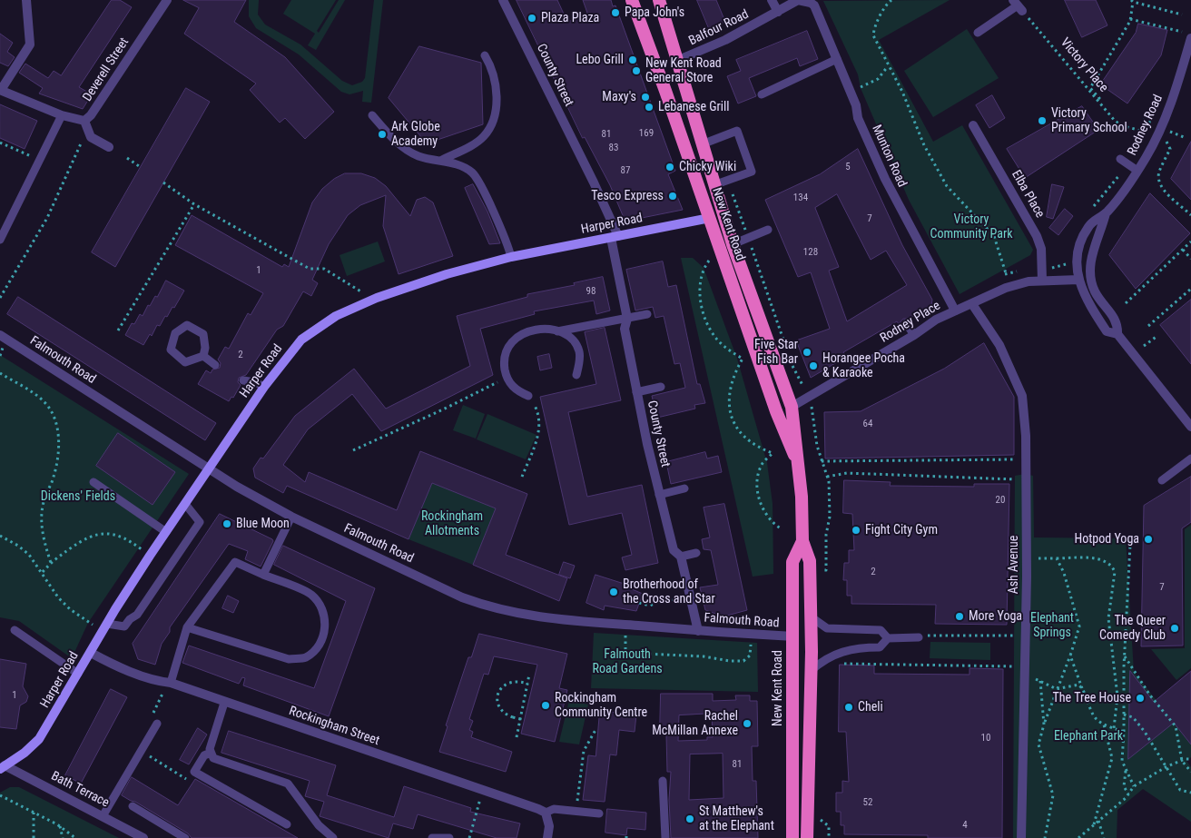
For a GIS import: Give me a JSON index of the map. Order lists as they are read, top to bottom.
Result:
{
  "streets": {
    "highway": ["New Kent Road"],
    "main road": ["Harper Road"],
    "street": [
      "Balfour Road",
      "Deverell Street",
      "County Street",
      "Rodney Road",
      "Munton Road",
      "Elba Place",
      "Rodney Place",
      "Falmouth Road",
      "Ash Avenue",
      "Rockingham Street",
      "Bath Terrace"
    ],
    "path": ["Victory Place"]
  },
  "crossings": [
    ["Balfour Road", "Munton Road"],
    ["Balfour Road", "New Kent Road"],
    ["County Street", "Harper Road"],
    ["County Street", "Falmouth Road"],
    ["Rodney Road", "Rodney Place"],
    ["Munton Road", "Rodney Place"],
    ["Elba Place", "Rodney Place"],
    ["Harper Road", "New Kent Road"],
    ["Harper Road", "Falmouth Road"],
    ["Harper Road", "Rockingham Street"],
    ["Harper Road", "Bath Terrace"],
    ["New Kent Road", "Rodney Place"],
    ["New Kent Road", "Falmouth Road"],
    ["Rodney Place", "Ash Avenue"]
  ],
  "parks": [
    "Victory Community Park",
    "Dickens' Fields",
    "Rockingham Allotments",
    "Elephant Springs",
    "Falmouth Road Gardens",
    "Elephant Park"
  ],
  "places": [
    "Papa John's",
    "Plaza Plaza",
    "Lebo Grill",
    "New Kent Road General Store",
    "Maxy's",
    "Lebanese Grill",
    "Victory Primary School",
    "Ark Globe Academy",
    "Chicky Wiki",
    "Tesco Express",
    "Five Star Fish Bar",
    "Horangee Pocha & Karaoke",
    "Blue Moon",
    "Fight City Gym",
    "Hotpod Yoga",
    "Brotherhood of the Cross and Star",
    "More Yoga",
    "The Queer Comedy Club",
    "The Tree House",
    "Rockingham Community Centre",
    "Cheli",
    "Rachel McMillan Annexe",
    "St Matthew's at the Elephant"
  ],
  "house_numbers": [
    "169",
    "81",
    "83",
    "5",
    "87",
    "134",
    "7",
    "128",
    "1",
    "98",
    "2",
    "64",
    "20",
    "2",
    "7",
    "1",
    "10",
    "81",
    "52",
    "4"
  ]
}
